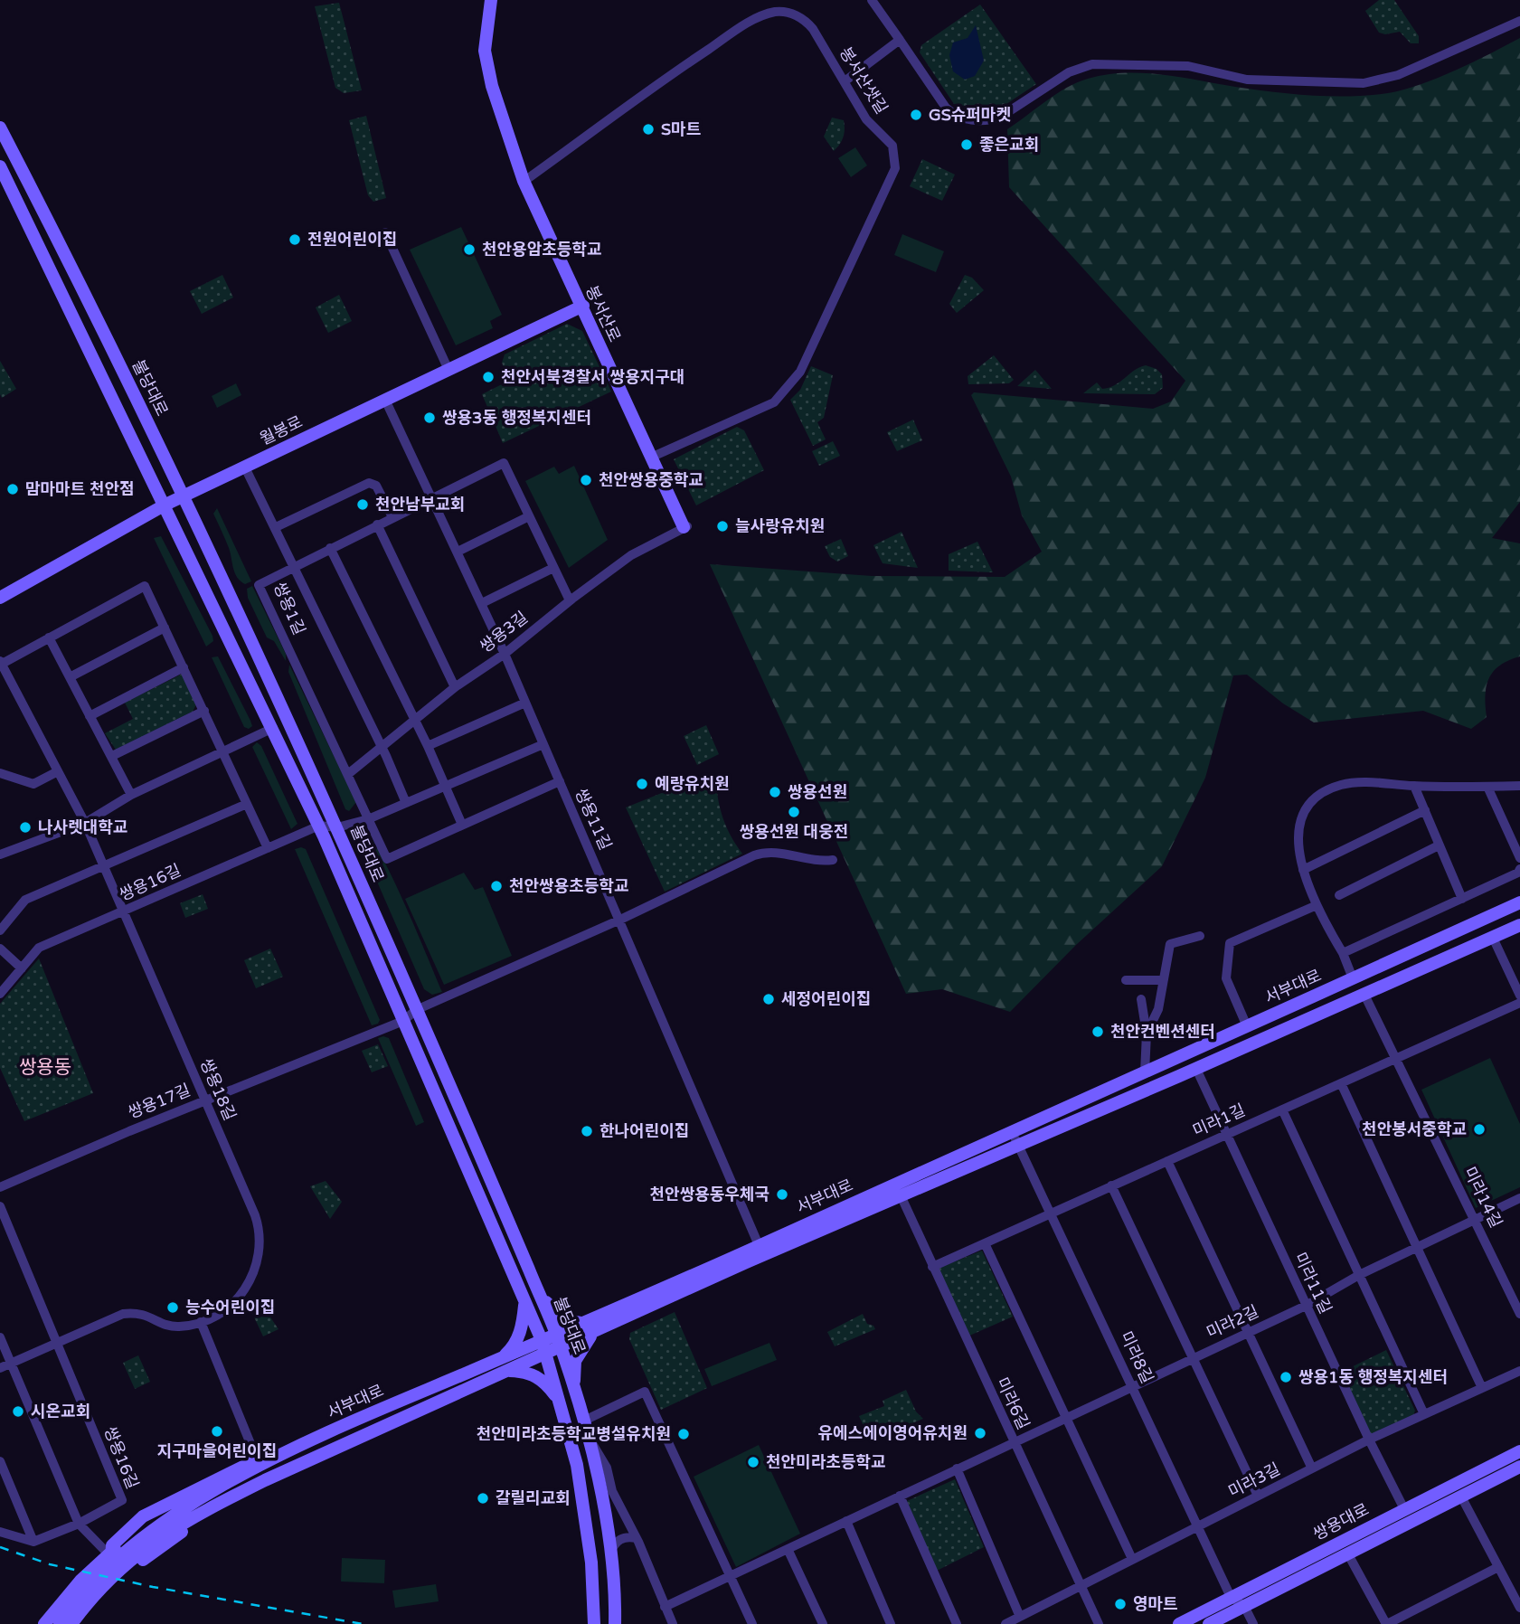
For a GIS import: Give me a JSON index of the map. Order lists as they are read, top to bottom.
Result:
{
  "streets": {
    "main road": [
      "봉서산로",
      "불당대로",
      "월봉로",
      "서부대로",
      "쌍용대로"
    ],
    "street": [
      "봉서산샛길",
      "쌍용1길",
      "쌍용3길",
      "쌍용11길",
      "쌍용16길",
      "쌍용18길",
      "쌍용17길",
      "미라1길",
      "미라14길",
      "미라11길",
      "미라2길",
      "미라8길",
      "미라6길",
      "미라3길"
    ]
  },
  "crossings": [
    ["봉서산샛길", "봉서산로"],
    ["봉서산로", "월봉로"],
    ["봉서산로", "쌍용3길"],
    ["불당대로", "월봉로"],
    ["불당대로", "쌍용16길"],
    ["불당대로", "서부대로"],
    ["불당대로", "쌍용17길"],
    ["월봉로", "쌍용11길"],
    ["쌍용1길", "쌍용3길"],
    ["쌍용1길", "쌍용11길"],
    ["쌍용1길", "쌍용16길"],
    ["쌍용3길", "쌍용11길"],
    ["쌍용11길", "쌍용16길"],
    ["쌍용11길", "서부대로"],
    ["쌍용11길", "쌍용17길"],
    ["쌍용16길", "쌍용18길"],
    ["서부대로", "미라14길"],
    ["서부대로", "미라11길"],
    ["서부대로", "미라8길"],
    ["서부대로", "미라6길"],
    ["쌍용18길", "쌍용17길"],
    ["미라1길", "미라14길"],
    ["미라1길", "미라11길"],
    ["미라1길", "미라8길"],
    ["미라1길", "미라6길"],
    ["미라14길", "미라2길"],
    ["미라11길", "미라2길"],
    ["미라11길", "미라3길"],
    ["미라11길", "쌍용대로"],
    ["미라2길", "미라8길"],
    ["미라2길", "미라6길"],
    ["미라8길", "미라3길"],
    ["미라8길", "쌍용대로"],
    ["미라6길", "미라3길"]
  ],
  "districts": ["쌍용동"],
  "places": [
    "GS슈퍼마켓",
    "S마트",
    "좋은교회",
    "전원어린이집",
    "천안용암초등학교",
    "천안서북경찰서 쌍용지구대",
    "쌍용3동 행정복지센터",
    "천안쌍용중학교",
    "맘마마트 천안점",
    "천안남부교회",
    "늘사랑유치원",
    "예랑유치원",
    "쌍용선원",
    "쌍용선원 대웅전",
    "나사렛대학교",
    "천안쌍용초등학교",
    "세정어린이집",
    "천안컨벤션센터",
    "천안봉서중학교",
    "한나어린이집",
    "천안쌍용동우체국",
    "능수어린이집",
    "쌍용1동 행정복지센터",
    "시온교회",
    "지구마을어린이집",
    "유에스에이영어유치원",
    "천안미라초등학교병설유치원",
    "천안미라초등학교",
    "갈릴리교회",
    "영마트"
  ]
}
